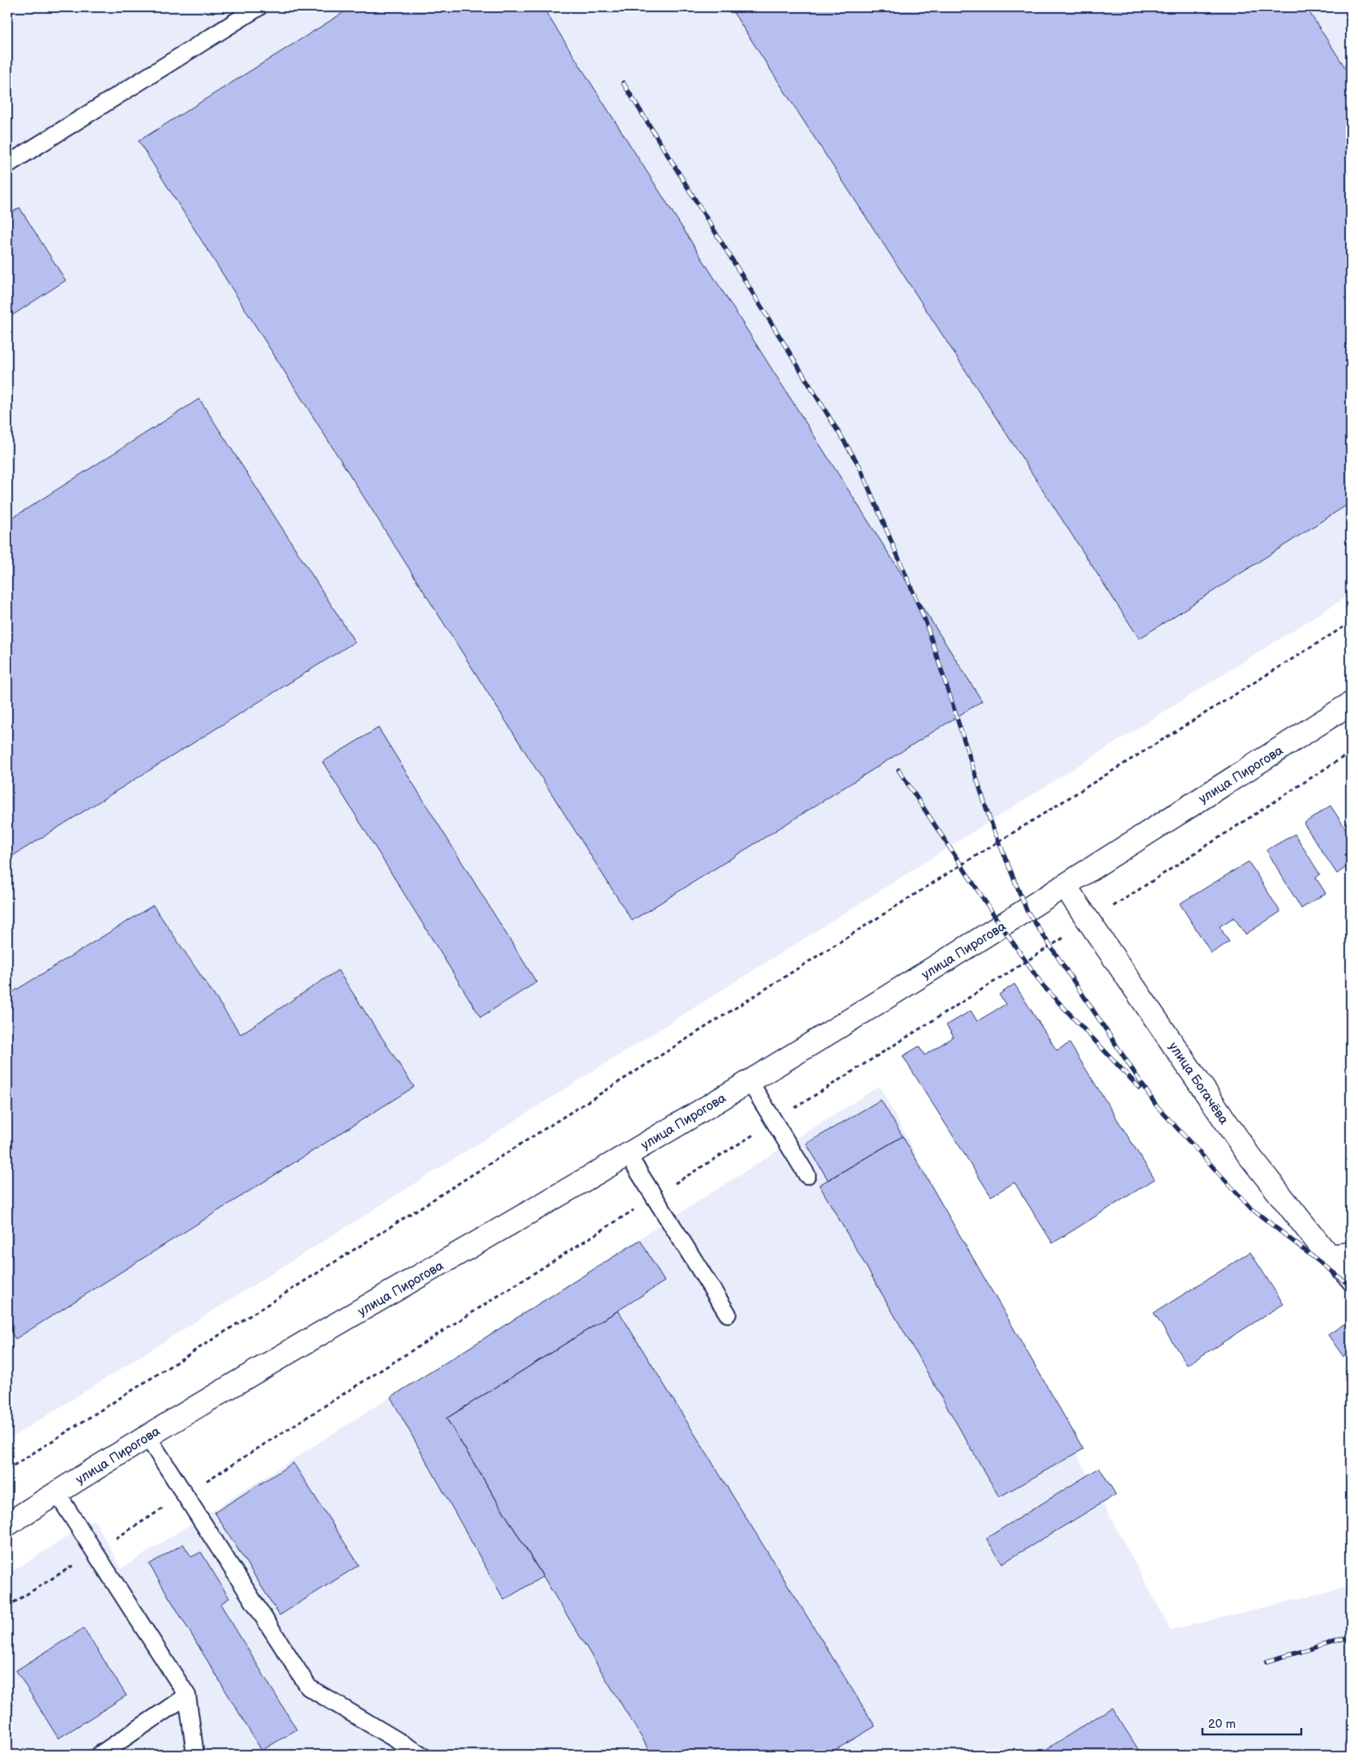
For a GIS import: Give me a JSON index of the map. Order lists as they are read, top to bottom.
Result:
{
  "streets": {
    "street": ["улица Пирогова", "улица Богачёва"]
  },
  "crossings": [
    ["улица Пирогова", "улица Богачёва"]
  ],
  "scale_bar": "20 m"
}
